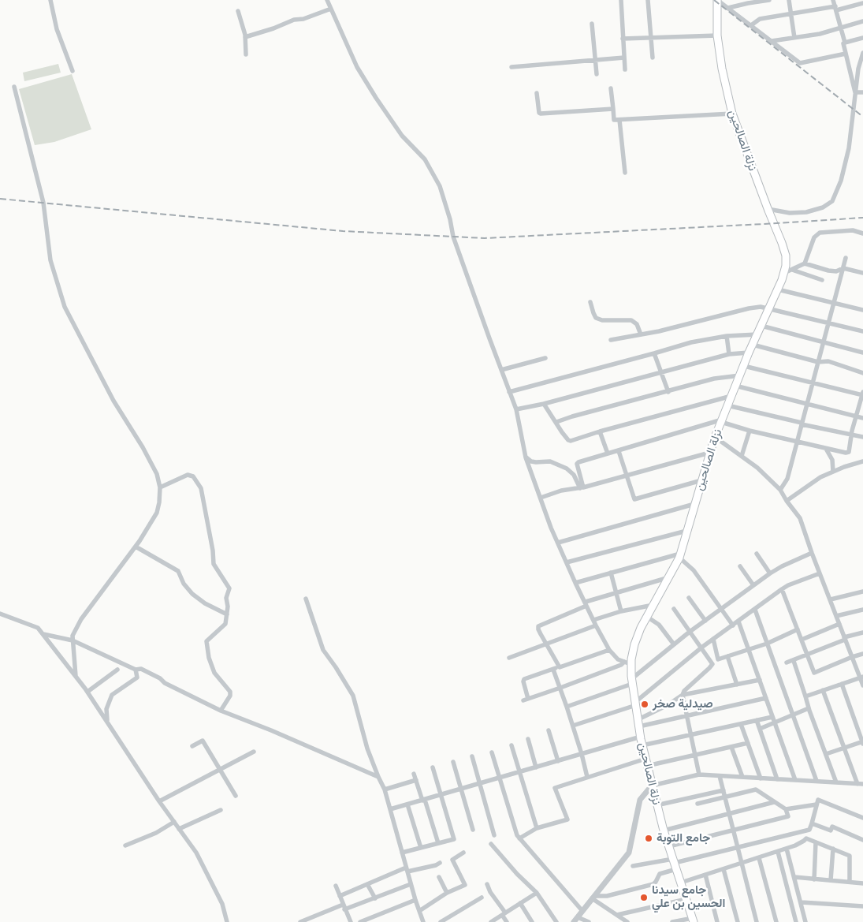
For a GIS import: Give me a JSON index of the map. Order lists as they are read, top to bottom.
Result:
{
  "streets": {
    "main road": ["نزلة الصالحين"]
  },
  "places": ["صيدلية صخر", "جامع التوبة", "جامع سيدنا الحسين بن علي"]
}
